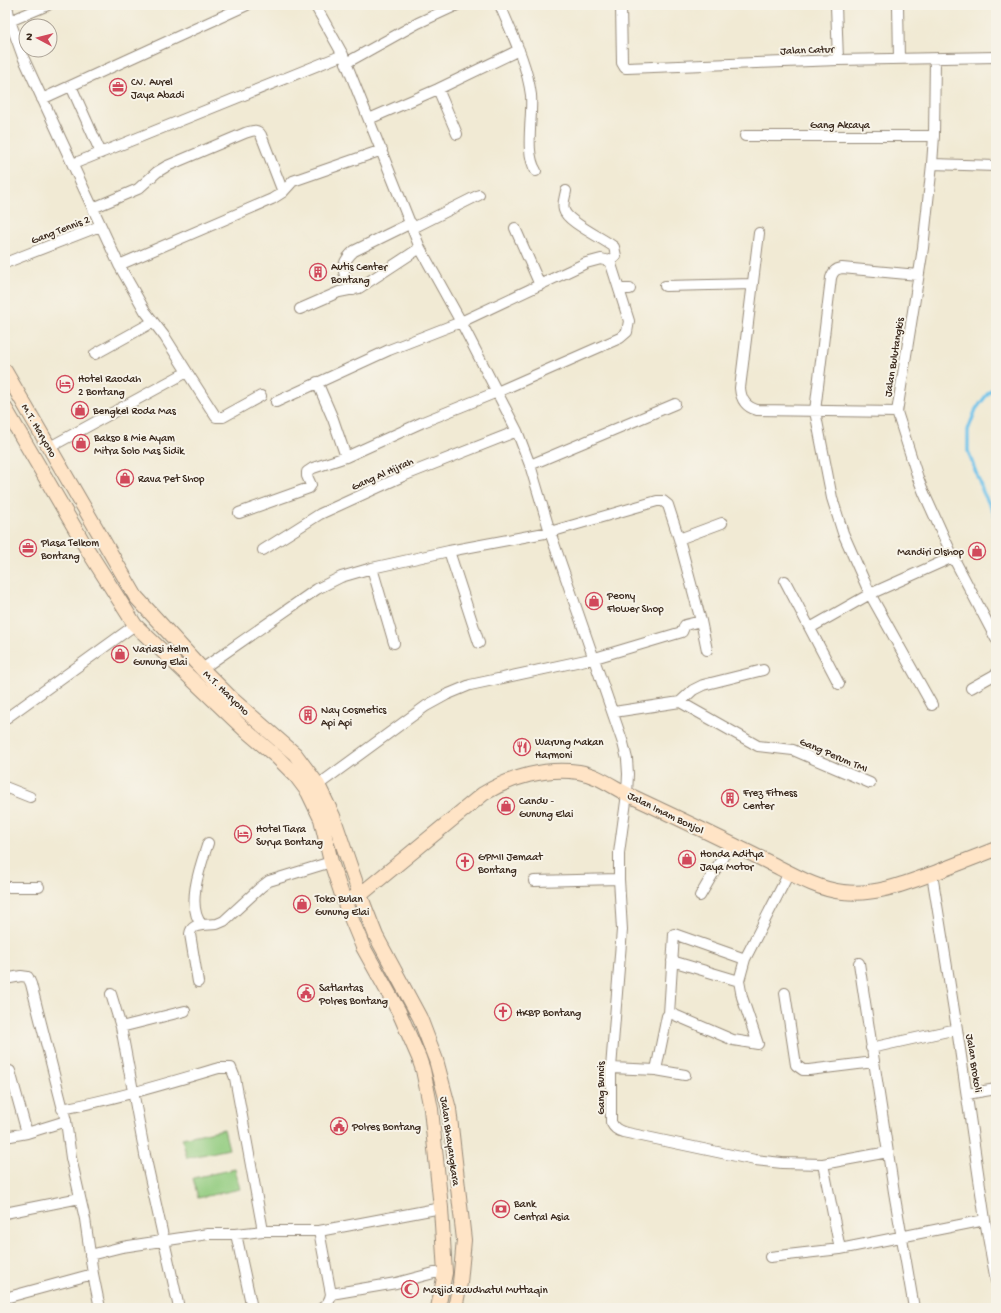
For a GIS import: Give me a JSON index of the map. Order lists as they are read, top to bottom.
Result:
{
  "streets": {
    "main road": ["M.T. Haryono", "Jalan Imam Bonjol", "Jalan Bhayangkara"],
    "street": [
      "Jalan Catur",
      "Gang Akcaya",
      "Gang Tennis 2",
      "Jalan Bulutangkis",
      "Gang Al Hijrah",
      "Gang Perum TMI",
      "Jalan Brokoli",
      "Gang Buncis"
    ]
  },
  "crossings": [
    ["Jalan Catur", "Jalan Bulutangkis"],
    ["Gang Akcaya", "Jalan Bulutangkis"],
    ["M.T. Haryono", "Jalan Imam Bonjol"],
    ["M.T. Haryono", "Jalan Bhayangkara"],
    ["Gang Al Hijrah", "Gang Buncis"],
    ["Jalan Imam Bonjol", "Jalan Brokoli"],
    ["Jalan Imam Bonjol", "Gang Buncis"],
    ["Jalan Imam Bonjol", "Jalan Bhayangkara"]
  ],
  "places": {
    "office": ["CV. Aurel Jaya Abadi", "Plasa Telkom Bontang"],
    "building": ["Autis Center Bontang", "Nay Cosmetics Api Api", "Frez Fitness Center"],
    "hotel": ["Hotel Raodah 2 Bontang", "Hotel Tiara Surya Bontang"],
    "shop": [
      "Bengkel Roda Mas",
      "Bakso & Mie Ayam Mitra Solo Mas Sidik",
      "Rava Pet Shop",
      "Mandiri Olshop",
      "Peony Flower Shop",
      "Variasi Helm Gunung Elai",
      "Candu - Gunung Elai",
      "Honda Aditya Jaya Motor",
      "Toko Bulan Gunung Elai"
    ],
    "restaurant": ["Warung Makan Harmoni"],
    "church": ["GPMII Jemaat Bontang", "HKBP Bontang"],
    "public building": ["Satlantas Polres Bontang", "Polres Bontang"],
    "bank": ["Bank Central Asia"],
    "mosque": ["Masjid Raudhatul Muttaqin"]
  },
  "north": "left"
}
